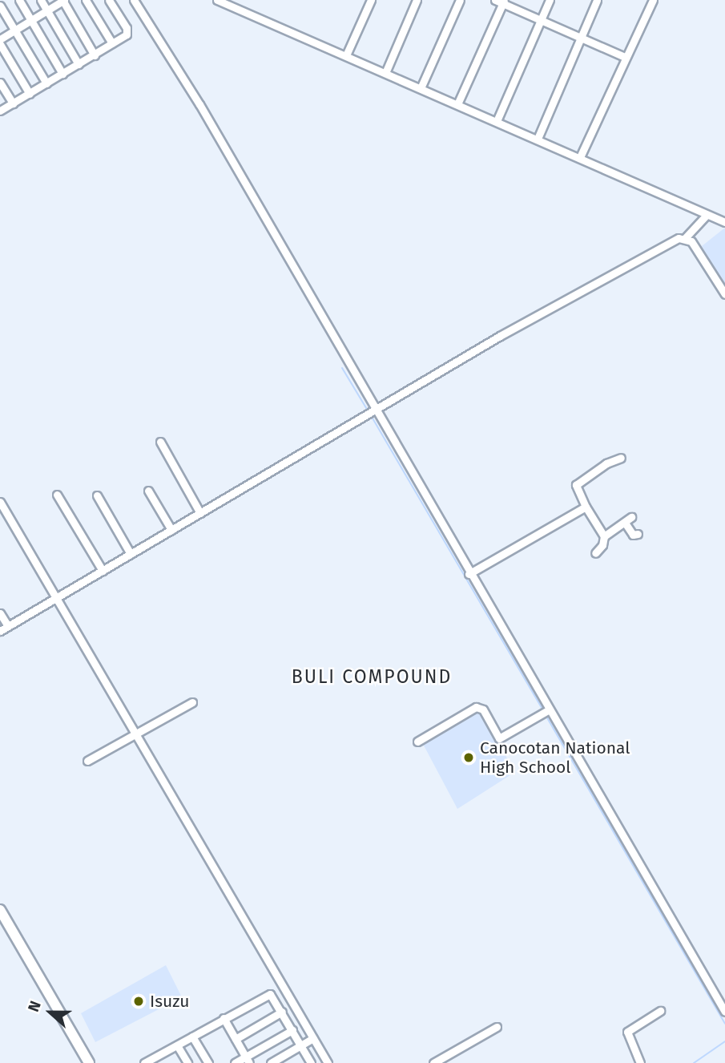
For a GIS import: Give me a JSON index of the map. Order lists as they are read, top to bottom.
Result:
{
  "districts": ["BULI COMPOUND"],
  "places": ["Canocotan National High School", "Isuzu"],
  "north": "left"
}
